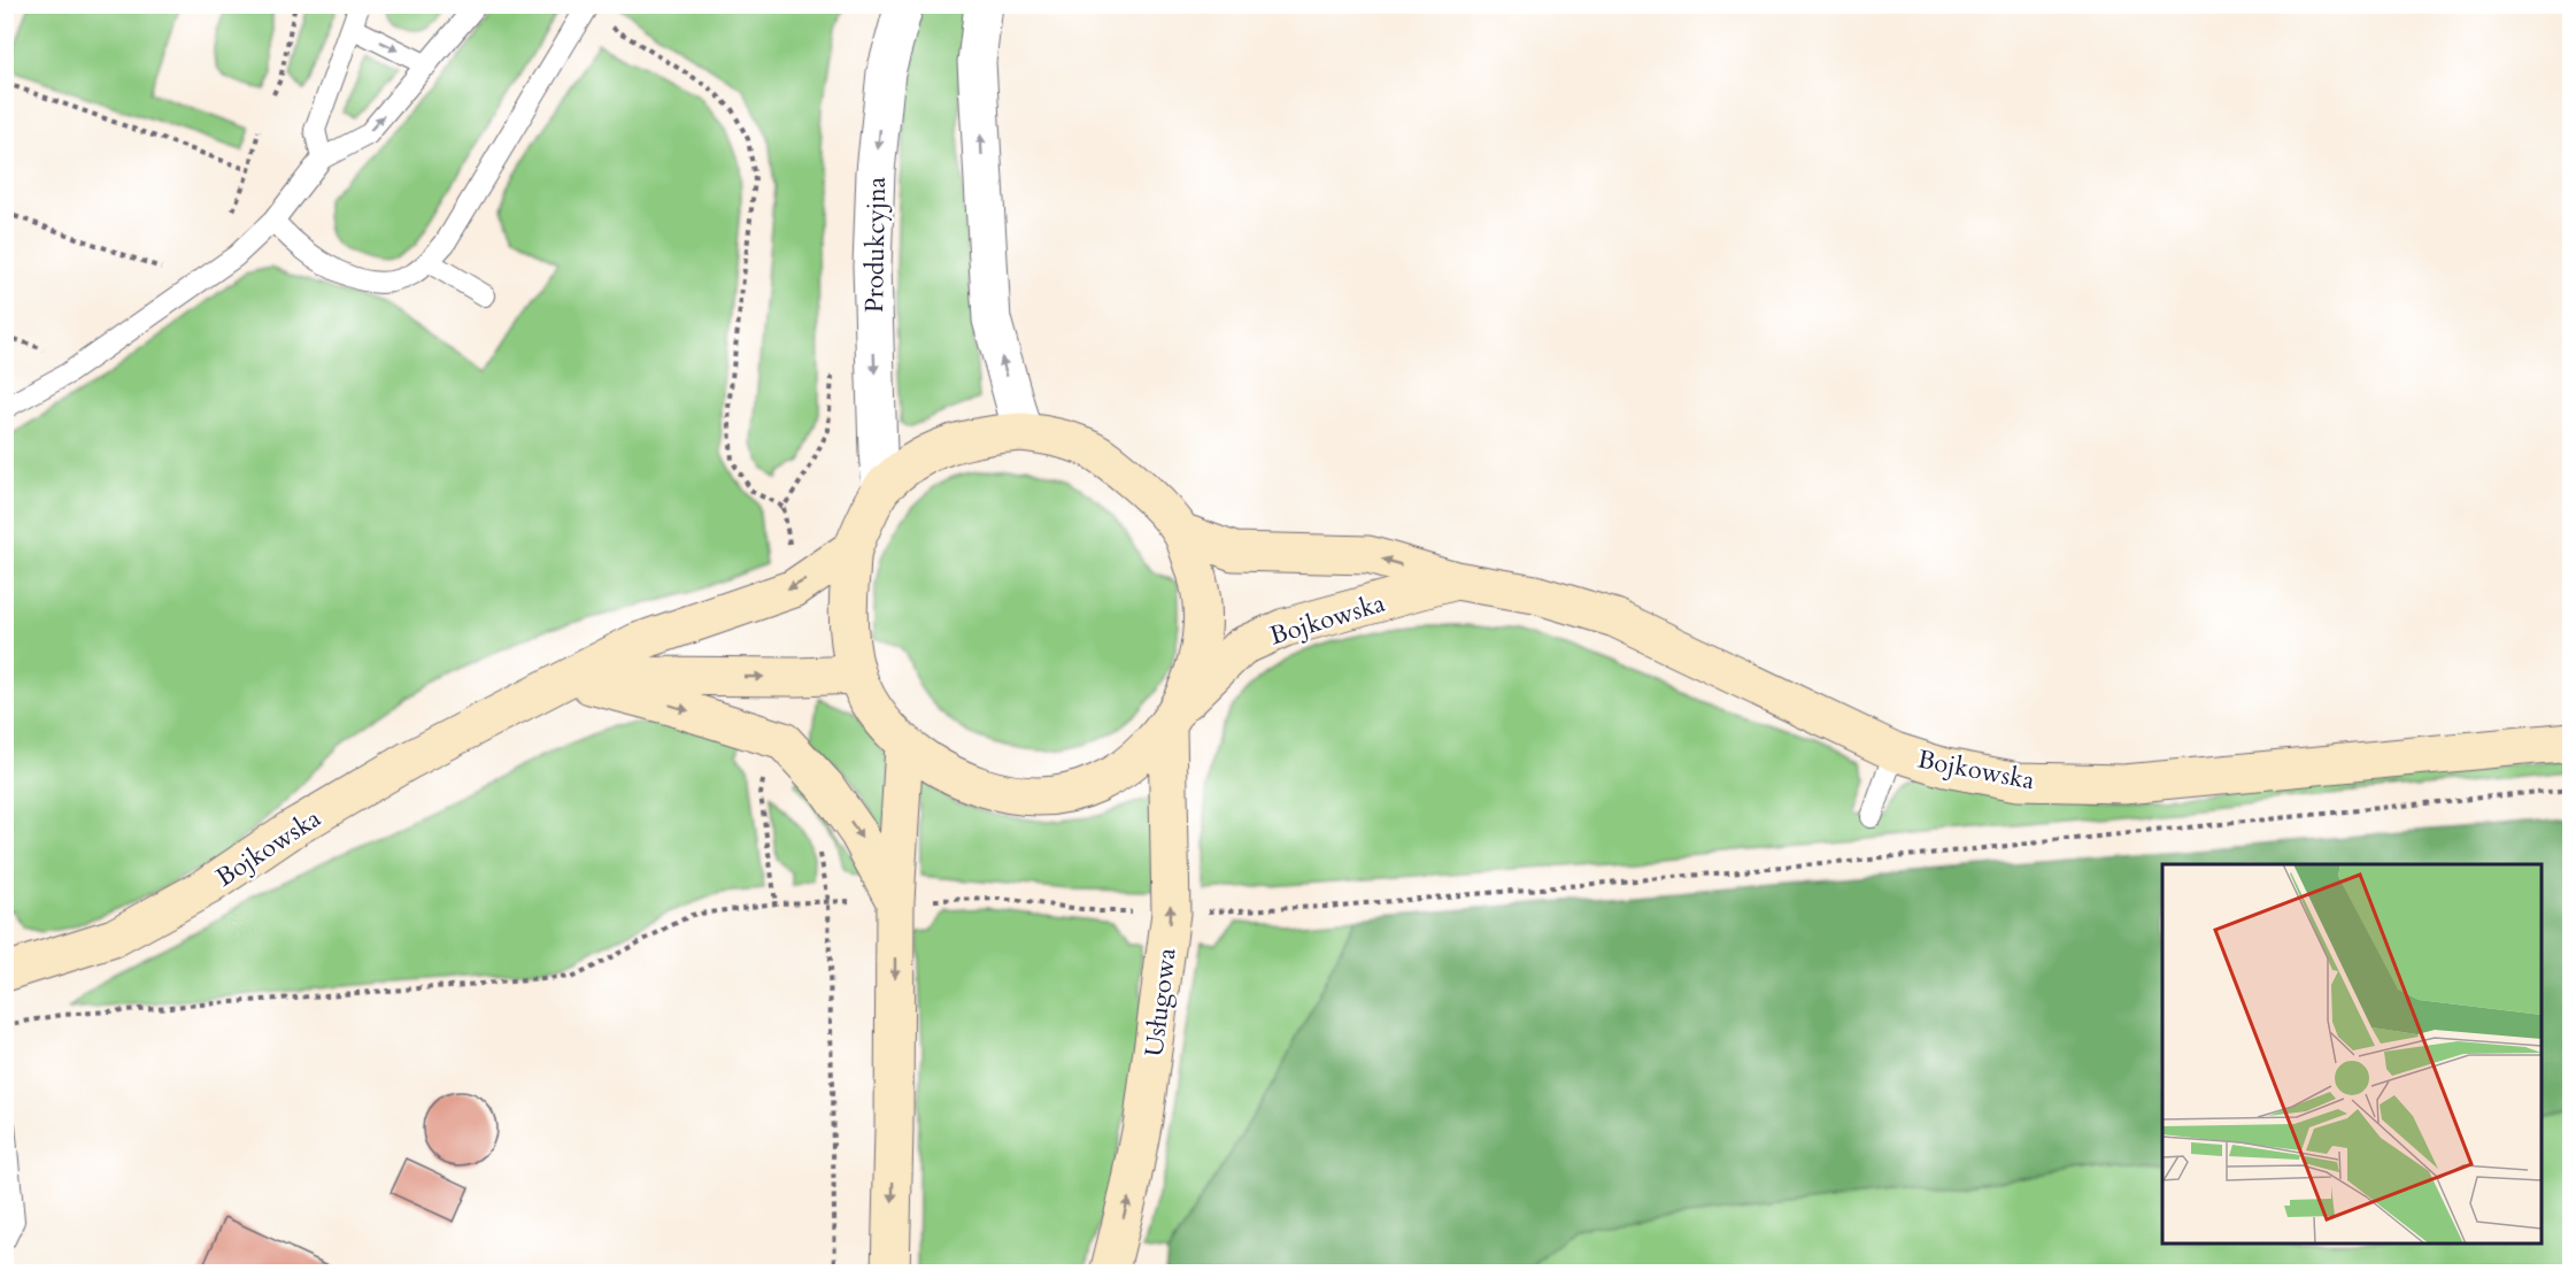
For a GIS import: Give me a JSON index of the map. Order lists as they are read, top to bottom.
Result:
{
  "streets": {
    "street": ["Produkcyjna", "Bojkowska", "Usługowa"]
  },
  "crossings": [
    ["Bojkowska", "Usługowa"]
  ]
}
